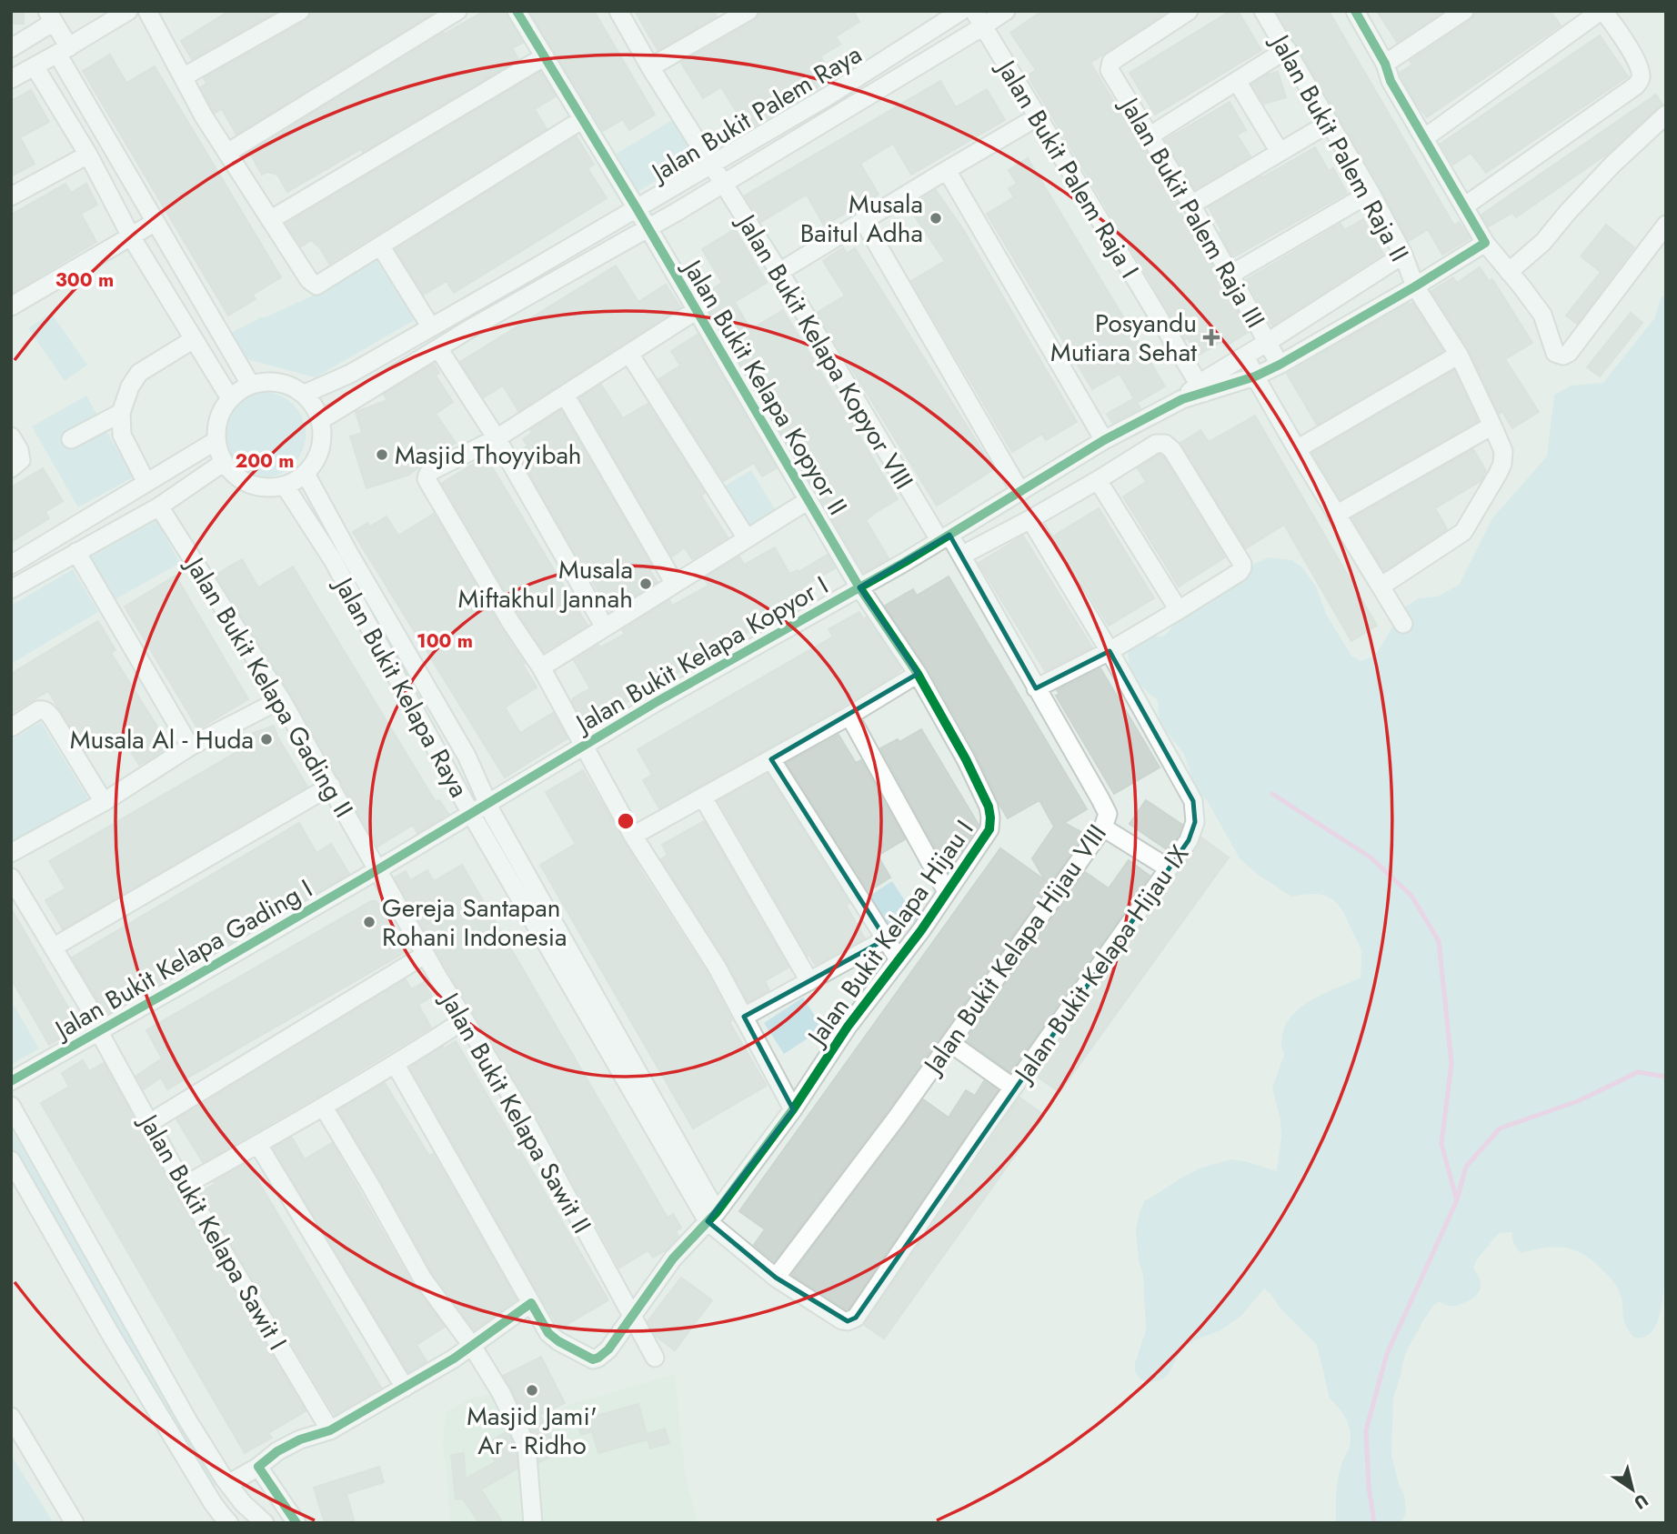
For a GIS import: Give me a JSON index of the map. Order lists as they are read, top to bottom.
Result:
{
  "streets": {
    "street": [
      "Jalan Bukit Palem Raya",
      "Jalan Bukit Palem Raja II",
      "Jalan Bukit Palem Raja I",
      "Jalan Bukit Palem Raja III",
      "Jalan Bukit Kelapa Kopyor VIII",
      "Jalan Bukit Kelapa Kopyor II",
      "Jalan Bukit Kelapa Kopyor I",
      "Jalan Bukit Kelapa Gading II",
      "Jalan Bukit Kelapa Raya",
      "Jalan Bukit Kelapa Hijau I",
      "Jalan Bukit Kelapa Hijau VIII",
      "Jalan Bukit Kelapa Gading I",
      "Jalan Bukit Kelapa Hijau IX",
      "Jalan Bukit Kelapa Sawit II",
      "Jalan Bukit Kelapa Sawit I"
    ]
  },
  "crossings": [
    ["Jalan Bukit Palem Raya", "Jalan Bukit Palem Raja I"],
    ["Jalan Bukit Palem Raya", "Jalan Bukit Kelapa Kopyor VIII"],
    ["Jalan Bukit Palem Raya", "Jalan Bukit Kelapa Kopyor II"],
    ["Jalan Bukit Palem Raya", "Jalan Bukit Kelapa Raya"],
    ["Jalan Bukit Palem Raja I", "Jalan Bukit Kelapa Kopyor I"],
    ["Jalan Bukit Kelapa Kopyor VIII", "Jalan Bukit Kelapa Kopyor I"],
    ["Jalan Bukit Kelapa Kopyor VIII", "Jalan Bukit Kelapa Hijau VIII"],
    ["Jalan Bukit Kelapa Kopyor II", "Jalan Bukit Kelapa Kopyor I"],
    ["Jalan Bukit Kelapa Kopyor II", "Jalan Bukit Kelapa Hijau I"],
    ["Jalan Bukit Kelapa Kopyor I", "Jalan Bukit Kelapa Gading II"],
    ["Jalan Bukit Kelapa Kopyor I", "Jalan Bukit Kelapa Raya"],
    ["Jalan Bukit Kelapa Kopyor I", "Jalan Bukit Kelapa Hijau I"],
    ["Jalan Bukit Kelapa Kopyor I", "Jalan Bukit Kelapa Hijau VIII"],
    ["Jalan Bukit Kelapa Kopyor I", "Jalan Bukit Kelapa Gading I"],
    ["Jalan Bukit Kelapa Kopyor I", "Jalan Bukit Kelapa Sawit II"],
    ["Jalan Bukit Kelapa Gading II", "Jalan Bukit Kelapa Gading I"],
    ["Jalan Bukit Kelapa Gading II", "Jalan Bukit Kelapa Sawit II"],
    ["Jalan Bukit Kelapa Raya", "Jalan Bukit Kelapa Hijau I"],
    ["Jalan Bukit Kelapa Hijau I", "Jalan Bukit Kelapa Sawit II"],
    ["Jalan Bukit Kelapa Hijau VIII", "Jalan Bukit Kelapa Hijau IX"],
    ["Jalan Bukit Kelapa Gading I", "Jalan Bukit Kelapa Sawit II"],
    ["Jalan Bukit Kelapa Gading I", "Jalan Bukit Kelapa Sawit I"]
  ],
  "places": {
    "other": [
      "Musala Baitul Adha",
      "Masjid Thoyyibah",
      "Musala Miftakhul Jannah",
      "Musala Al - Huda",
      "Gereja Santapan Rohani Indonesia",
      "Masjid Jami' Ar - Ridho"
    ],
    "health": ["Posyandu Mutiara Sehat"]
  },
  "north": "bottom right",
  "rings": ["300 m", "200 m", "100 m"]
}
